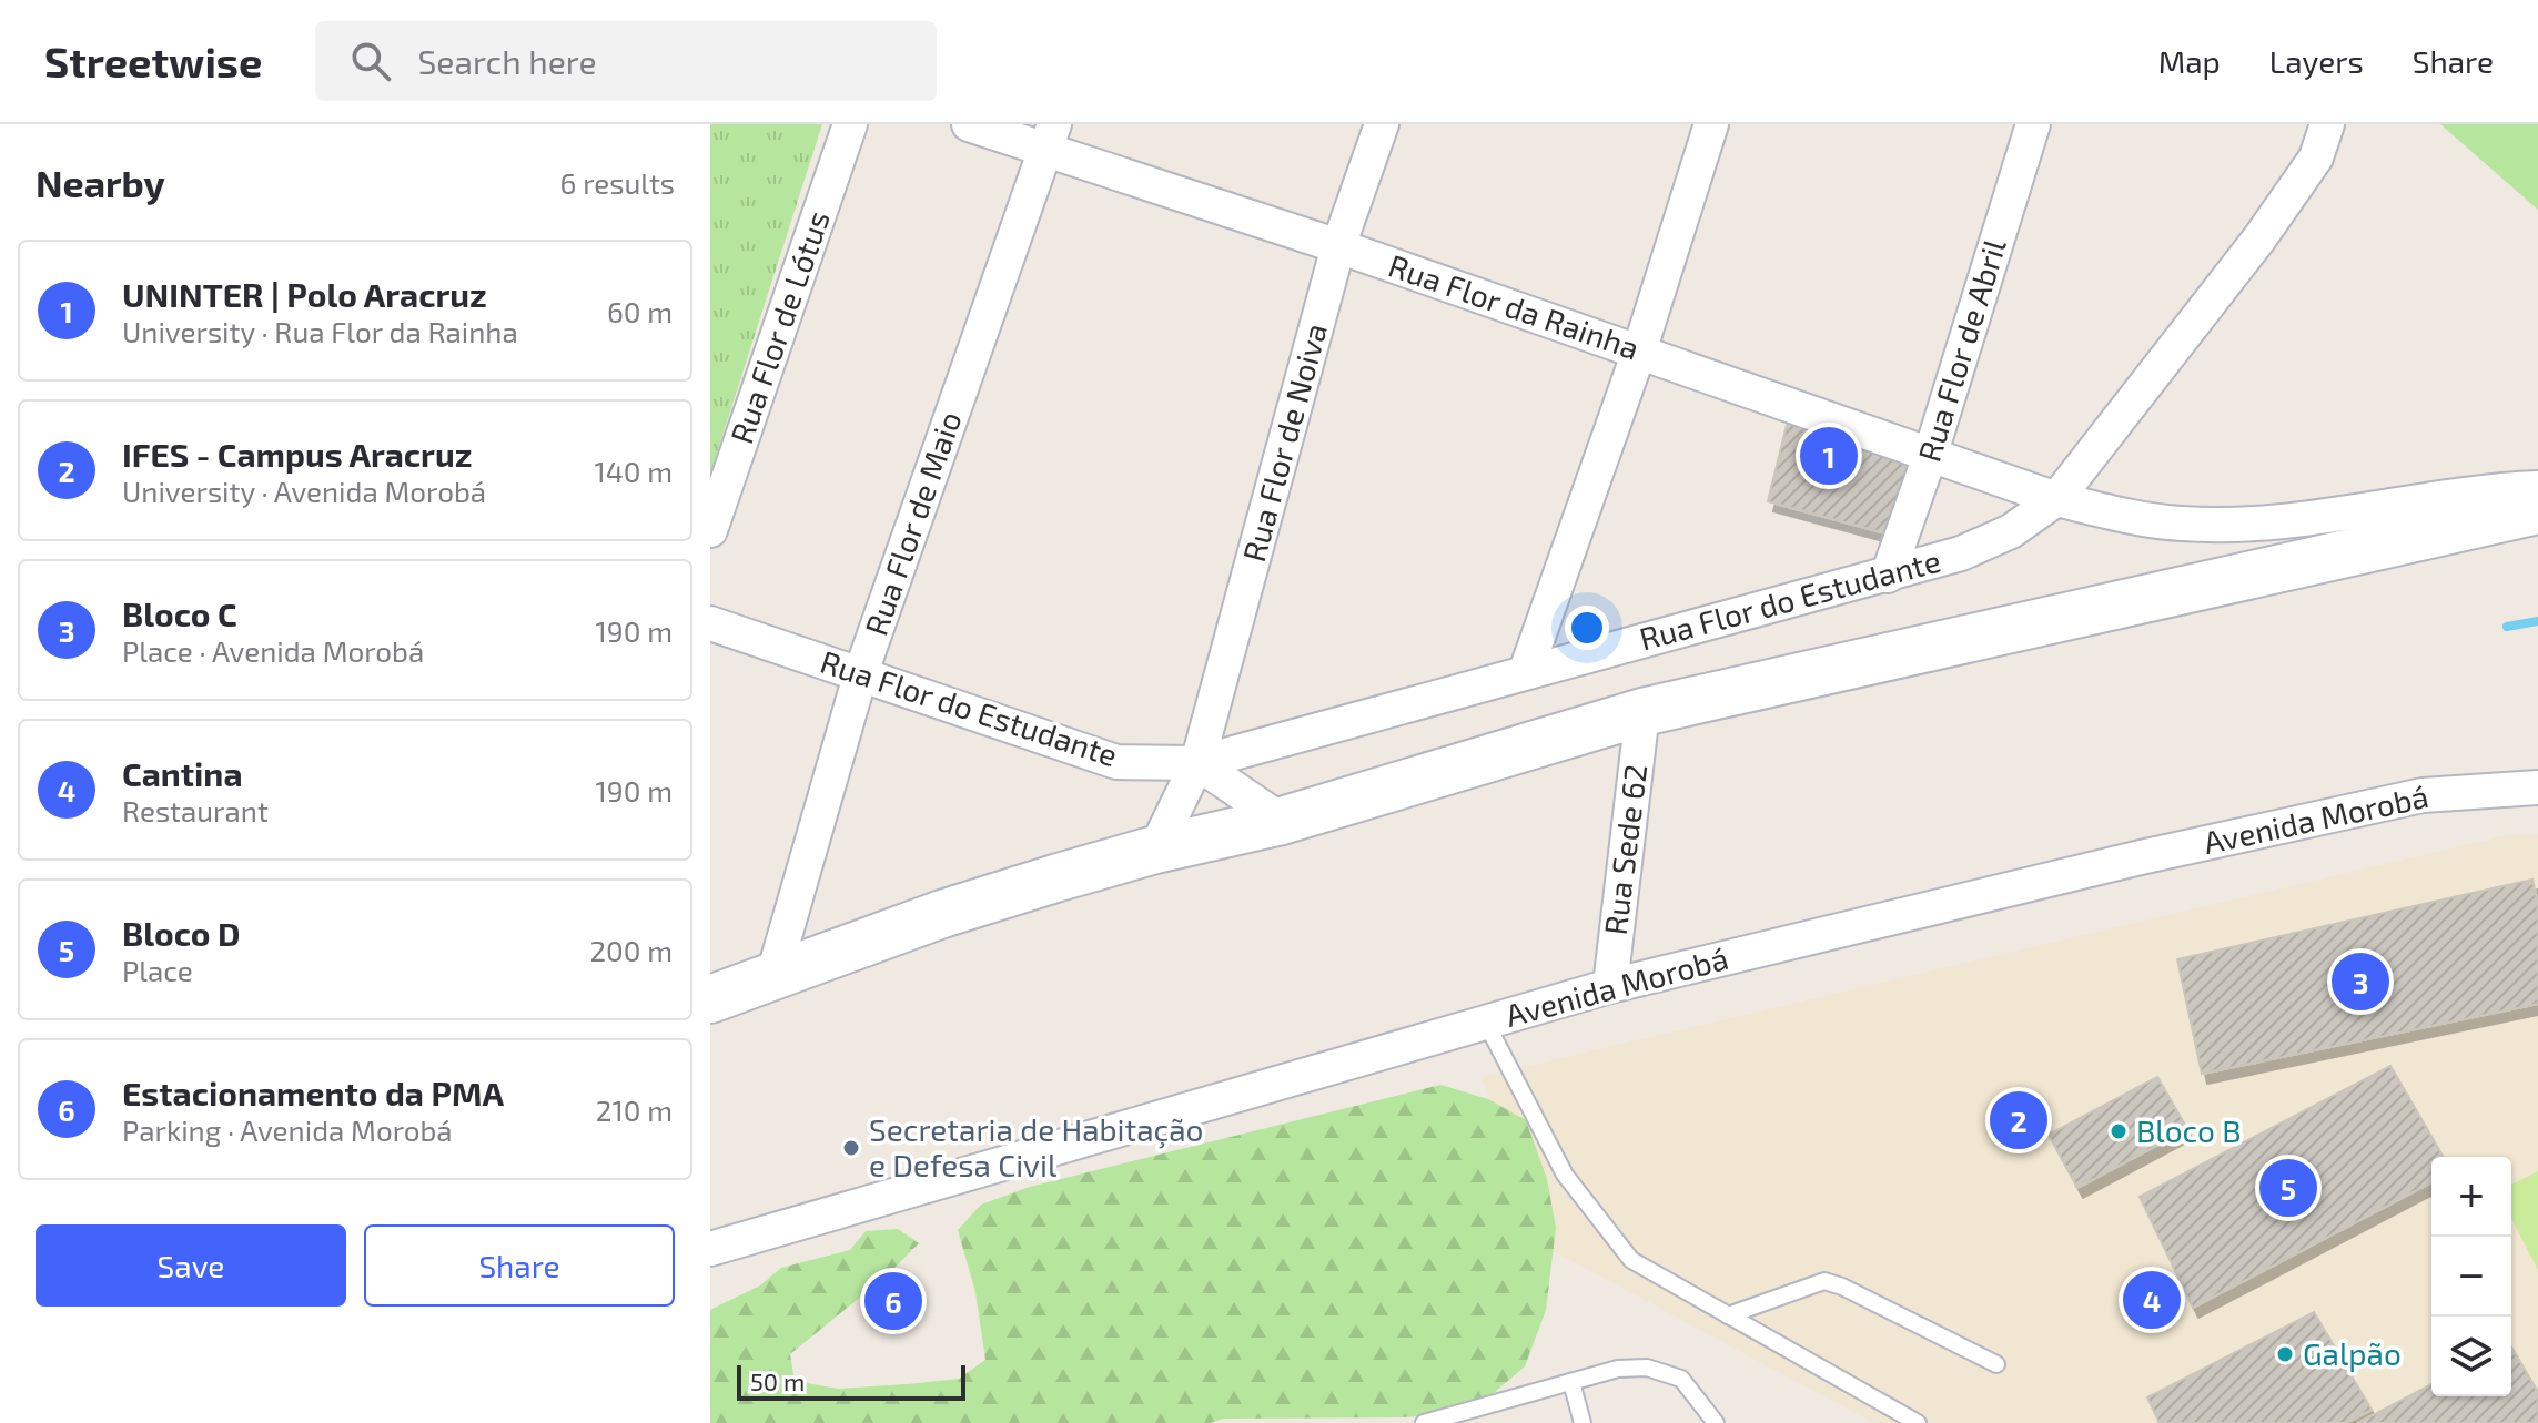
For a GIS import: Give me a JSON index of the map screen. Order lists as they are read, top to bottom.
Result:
{
  "streets": {
    "street": [
      "Rua Flor da Rainha",
      "Rua Flor de Lótus",
      "Rua Flor de Abril",
      "Rua Flor de Noiva",
      "Rua Flor de Maio",
      "Rua Flor do Estudante",
      "Avenida Morobá",
      "Rua Sede 62"
    ]
  },
  "crossings": [
    ["Rua Flor da Rainha", "Rua Flor de Abril"],
    ["Rua Flor da Rainha", "Rua Flor de Noiva"],
    ["Rua Flor da Rainha", "Rua Flor de Maio"],
    ["Rua Flor da Rainha", "Rua Flor do Estudante"],
    ["Rua Flor de Abril", "Rua Flor do Estudante"],
    ["Rua Flor de Noiva", "Rua Flor do Estudante"],
    ["Rua Flor de Maio", "Rua Flor do Estudante"],
    ["Avenida Morobá", "Rua Sede 62"]
  ],
  "places": ["Bloco B", "Secretaria de Habitação e Defesa Civil", "Galpão"],
  "scale_bar": "50 m",
  "page": {
    "header": "Streetwise",
    "search": "Search here",
    "nav": ["Map", "Layers", "Share"],
    "heading": ["Nearby", "6 results"],
    "list": [
      {
        "mark": "1",
        "name": "UNINTER | Polo Aracruz",
        "note": "University · Rua Flor da Rainha",
        "value": "60 m"
      },
      {
        "mark": "2",
        "name": "IFES - Campus Aracruz",
        "note": "University · Avenida Morobá",
        "value": "140 m"
      },
      {
        "mark": "3",
        "name": "Bloco C",
        "note": "Place · Avenida Morobá",
        "value": "190 m"
      },
      {
        "mark": "4",
        "name": "Cantina",
        "note": "Restaurant",
        "value": "190 m"
      },
      {
        "mark": "5",
        "name": "Bloco D",
        "note": "Place",
        "value": "200 m"
      },
      {
        "mark": "6",
        "name": "Estacionamento da PMA",
        "note": "Parking · Avenida Morobá",
        "value": "210 m"
      }
    ],
    "pins": [
      "1",
      "3",
      "2",
      "5",
      "4",
      "6"
    ],
    "map_buttons": ["+", "−"],
    "buttons": ["Save", "Share"],
    "scale": "50 m"
  }
}
